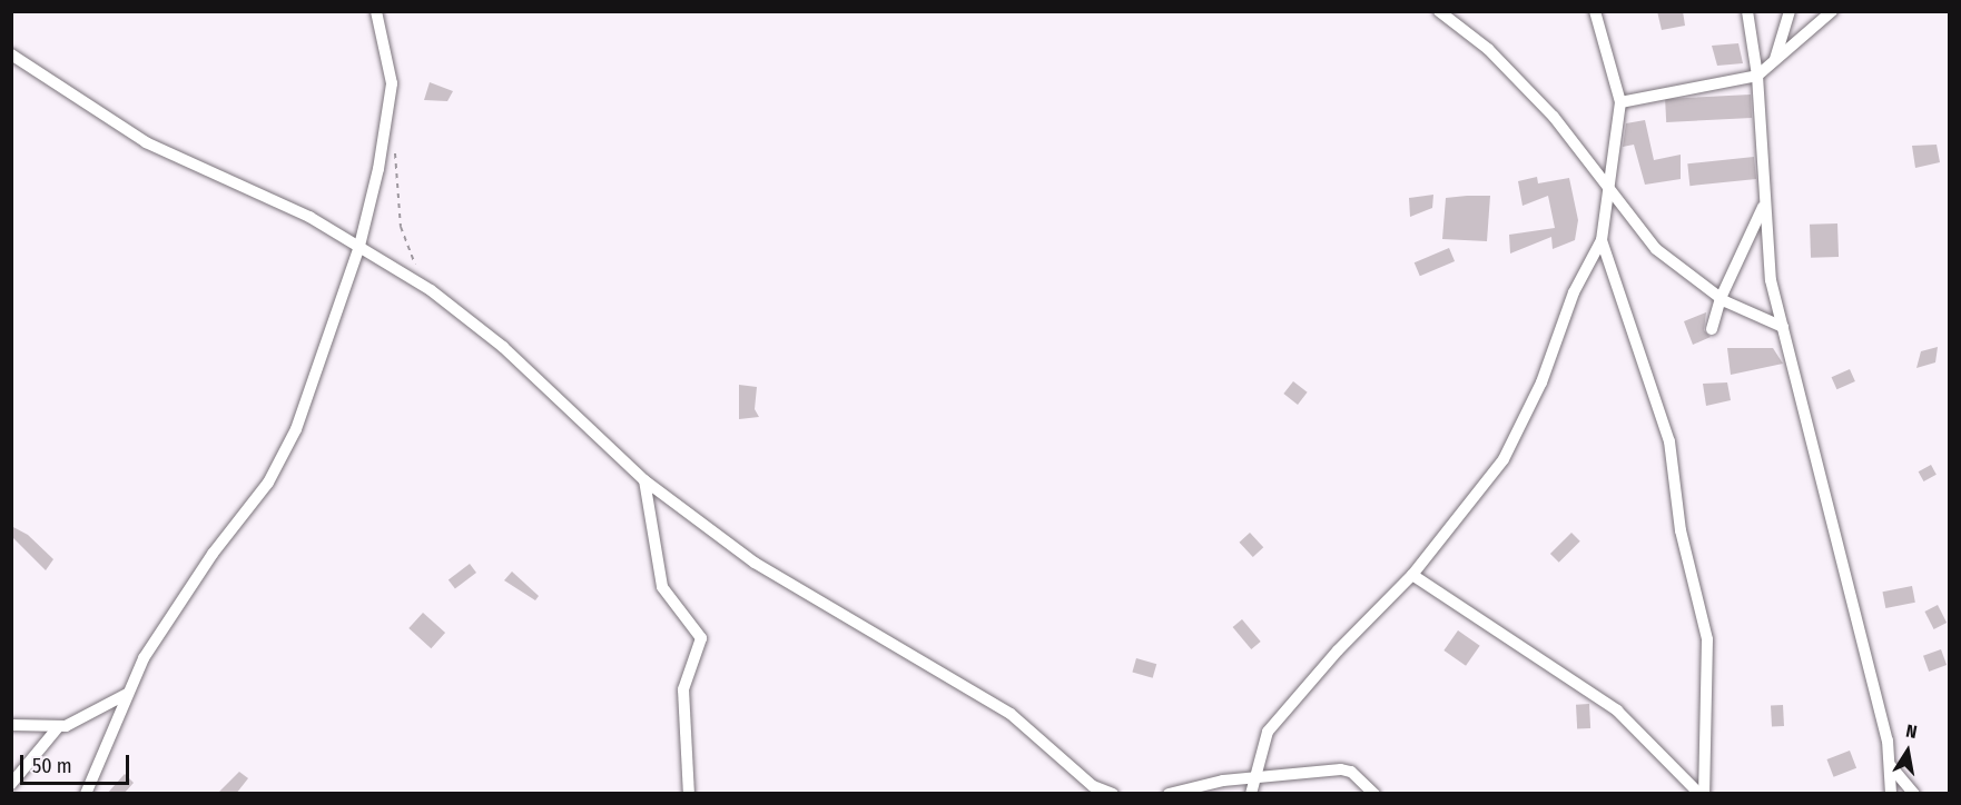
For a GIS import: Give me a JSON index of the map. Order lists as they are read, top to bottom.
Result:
{
  "scale_bar": "50 m",
  "north": "top"
}
